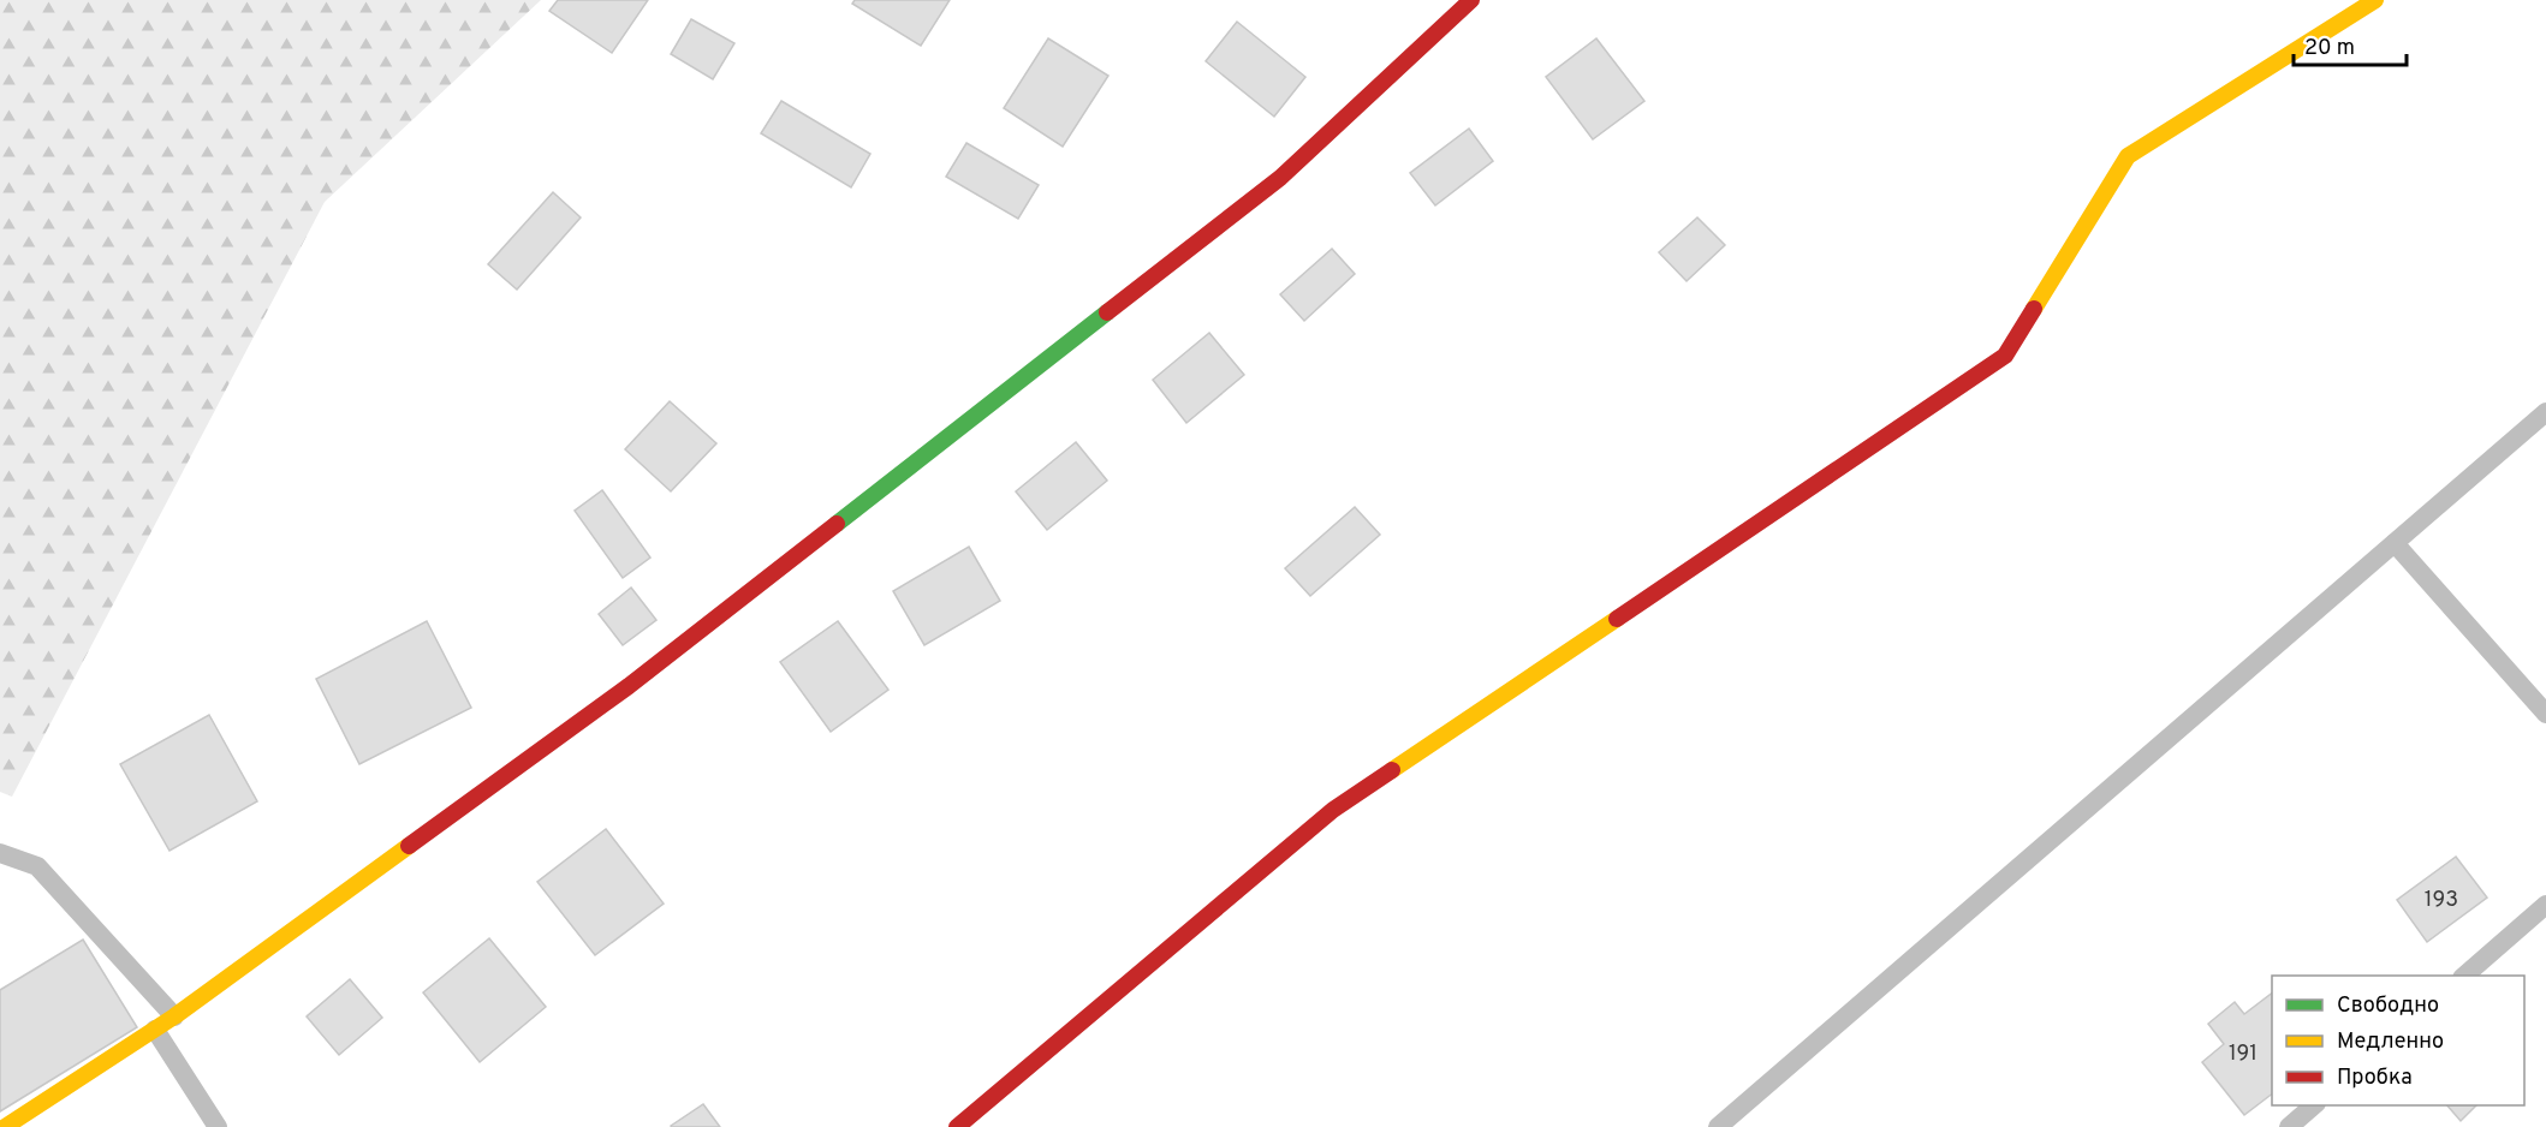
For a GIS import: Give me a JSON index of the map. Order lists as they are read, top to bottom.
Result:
{
  "house_numbers": ["193", "191"],
  "legend": ["Свободно", "Медленно", "Пробка"],
  "scale_bar": "20 m"
}
